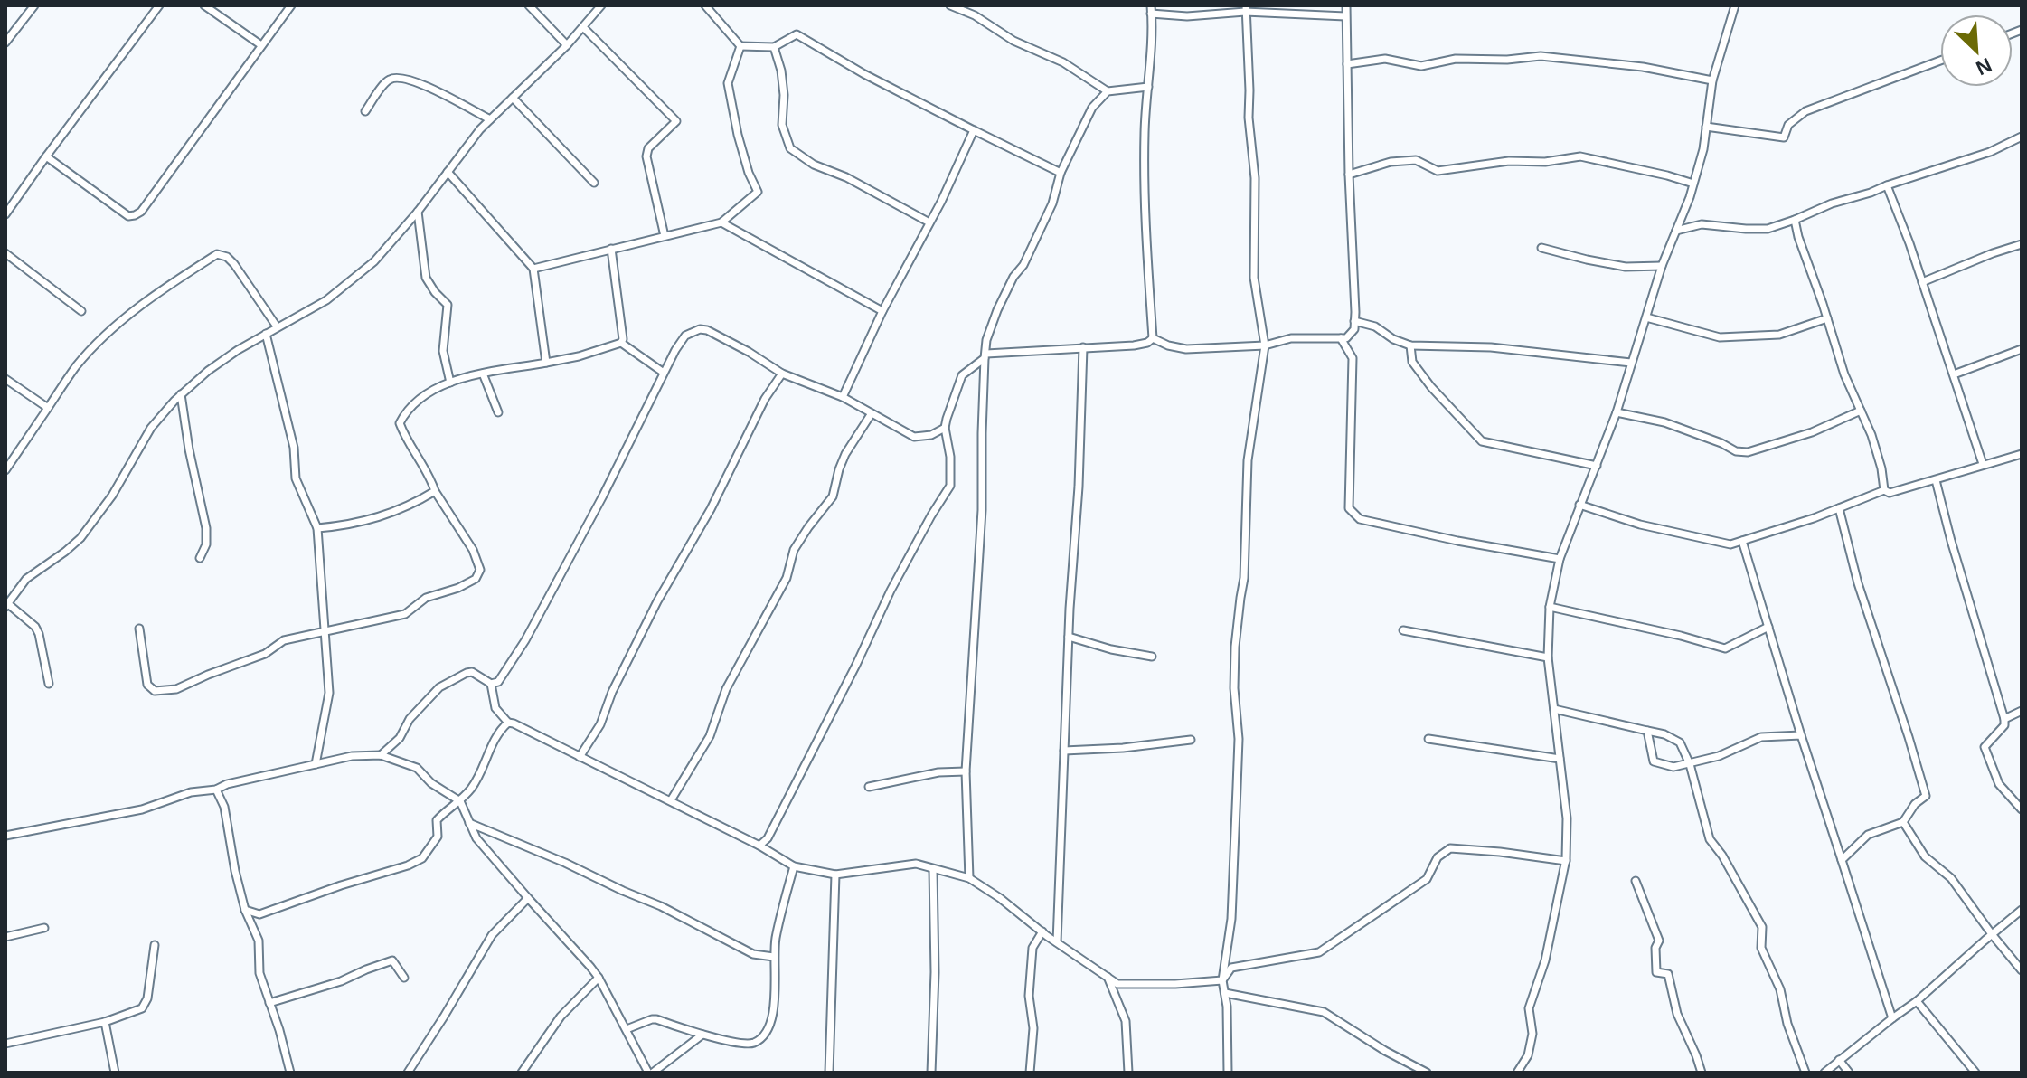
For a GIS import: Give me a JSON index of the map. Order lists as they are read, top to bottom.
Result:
{
  "north": "bottom right"
}
